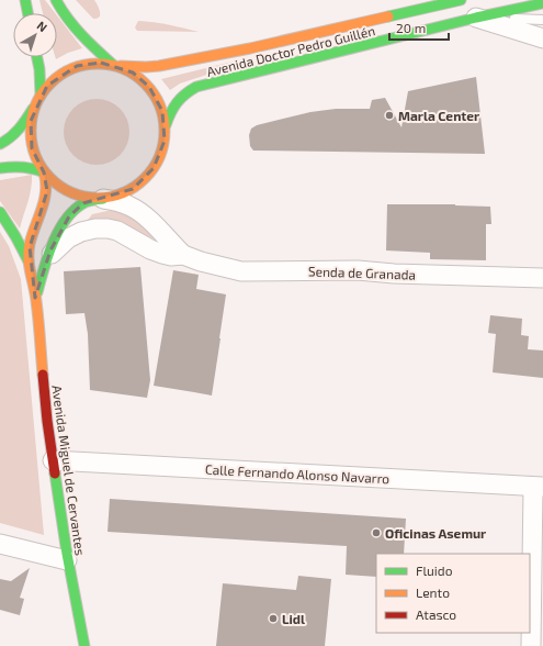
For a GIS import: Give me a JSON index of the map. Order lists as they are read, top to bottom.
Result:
{
  "streets": {
    "main road": ["Avenida Doctor Pedro Guillén", "Avenida Miguel de Cervantes"],
    "street": ["Senda de Granada", "Calle Fernando Alonso Navarro"]
  },
  "crossings": [
    ["Avenida Doctor Pedro Guillén", "Avenida Miguel de Cervantes"],
    ["Avenida Miguel de Cervantes", "Calle Fernando Alonso Navarro"]
  ],
  "places": ["Marla Center", "Oficinas Asemur", "Lidl"],
  "legend": ["Fluido", "Lento", "Atasco"],
  "scale_bar": "20 m",
  "north": "top right"
}
